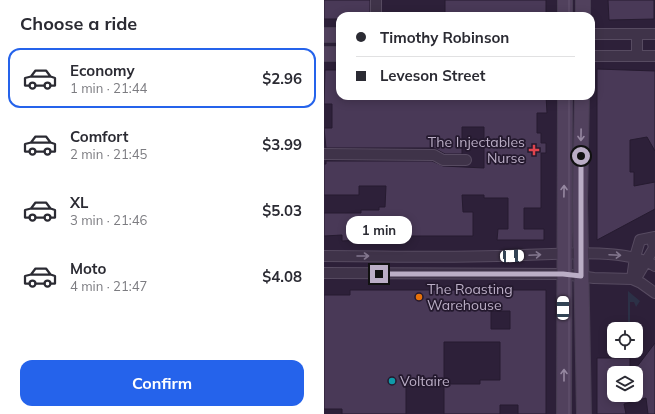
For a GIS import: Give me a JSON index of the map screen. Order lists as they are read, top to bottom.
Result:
{
  "places": {
    "health": ["The Injectables Nurse"],
    "other": ["The Roasting Warehouse", "Voltaire"]
  },
  "page": {
    "heading": "Choose a ride",
    "banner": ["Timothy Robinson", "Leveson Street"],
    "list": [
      {
        "name": "Economy",
        "note": "1 min · 21:44",
        "value": "$2.96"
      },
      {
        "name": "Comfort",
        "note": "2 min · 21:45",
        "value": "$3.99"
      },
      {
        "name": "XL",
        "note": "3 min · 21:46",
        "value": "$5.03"
      },
      {
        "name": "Moto",
        "note": "4 min · 21:47",
        "value": "$4.08"
      }
    ],
    "bubble": "1 min",
    "buttons": "Confirm"
  }
}
